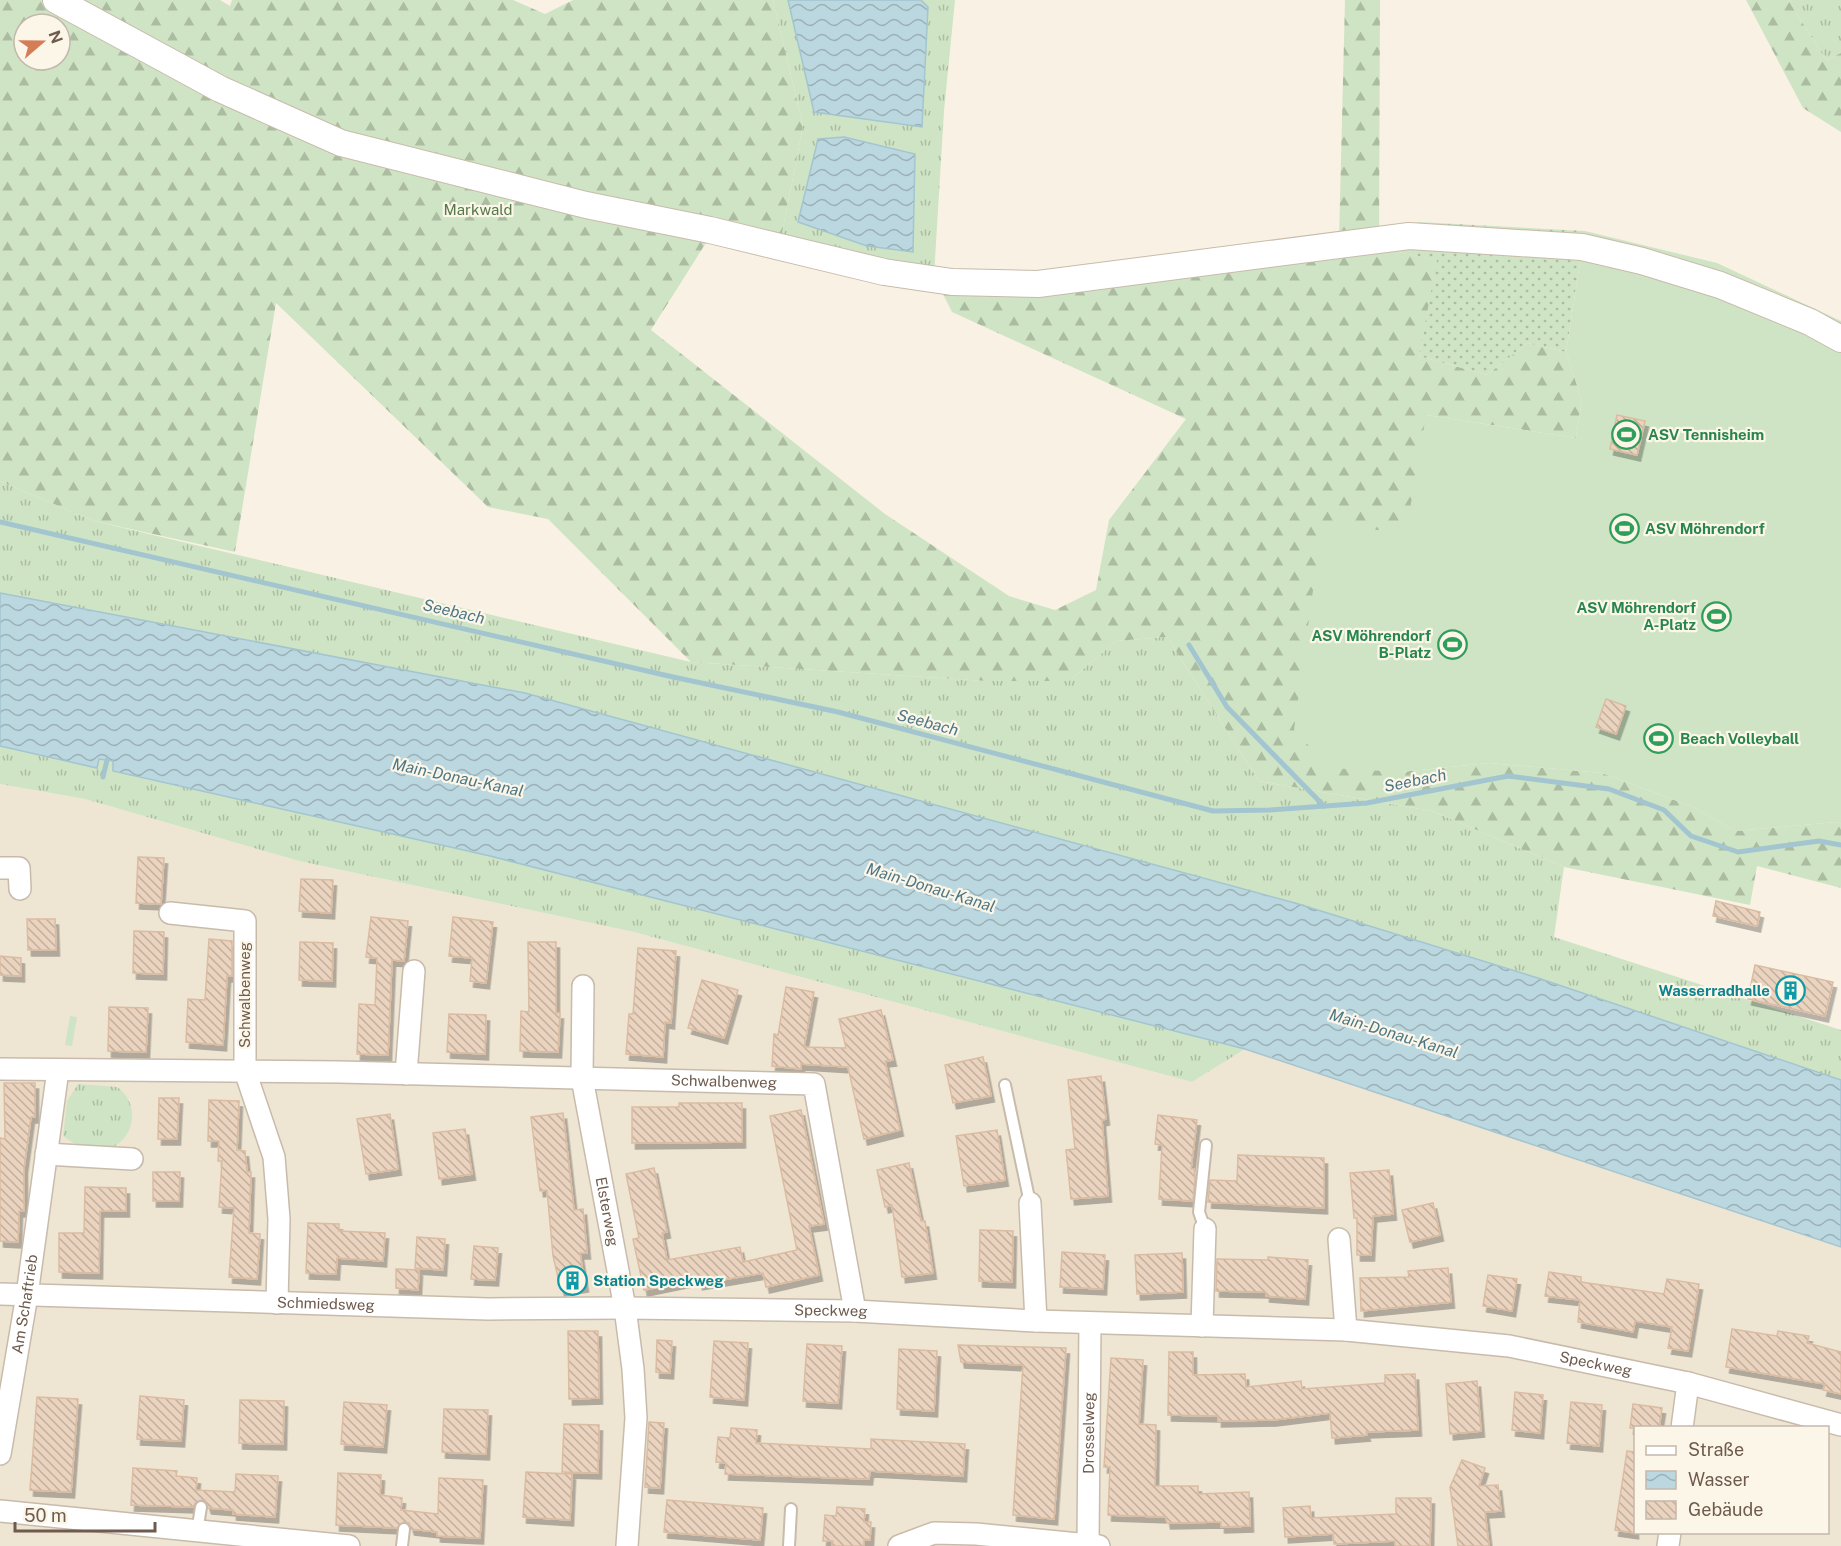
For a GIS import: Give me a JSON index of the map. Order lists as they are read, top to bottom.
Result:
{
  "streets": {
    "street": [
      "Schwalbenweg",
      "Elsterweg",
      "Am Schaftrieb",
      "Schmiedsweg",
      "Speckweg",
      "Drosselweg"
    ]
  },
  "crossings": [
    ["Schwalbenweg", "Elsterweg"],
    ["Schwalbenweg", "Am Schaftrieb"],
    ["Schwalbenweg", "Schmiedsweg"],
    ["Schwalbenweg", "Speckweg"],
    ["Elsterweg", "Schmiedsweg"],
    ["Elsterweg", "Speckweg"],
    ["Am Schaftrieb", "Schmiedsweg"],
    ["Schmiedsweg", "Speckweg"],
    ["Speckweg", "Drosselweg"]
  ],
  "water": ["Seebach", "Main-Donau-Kanal"],
  "parks": ["Markwald"],
  "places": {
    "sports": [
      "ASV Tennisheim",
      "ASV Möhrendorf",
      "ASV Möhrendorf A-Platz",
      "ASV Möhrendorf B-Platz",
      "Beach Volleyball"
    ],
    "building": ["Wasserradhalle", "Station Speckweg"]
  },
  "legend": ["Straße", "Wasser", "Gebäude"],
  "scale_bar": "50 m",
  "north": "right"
}
